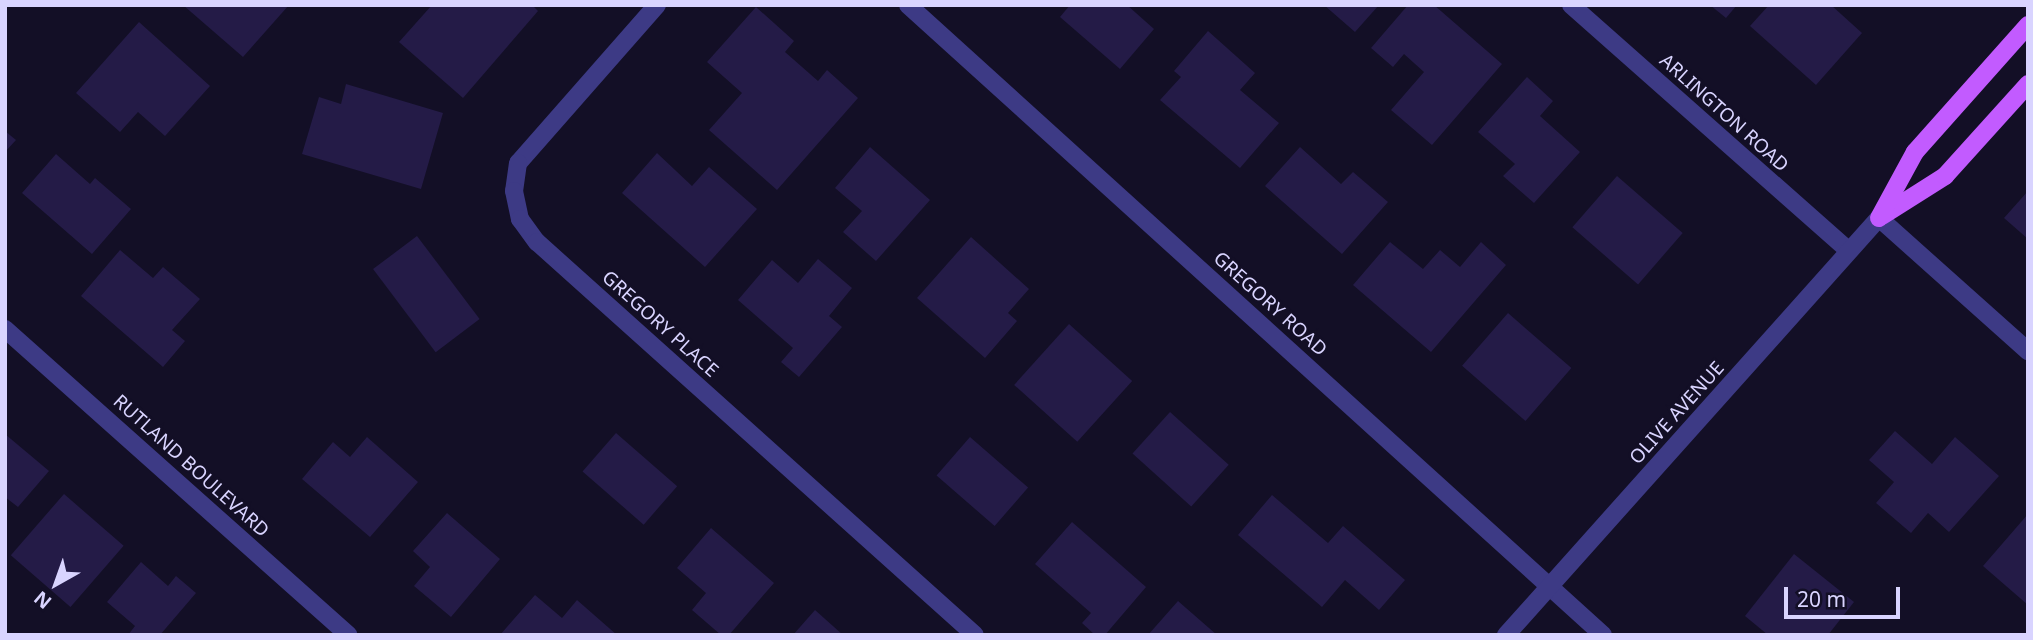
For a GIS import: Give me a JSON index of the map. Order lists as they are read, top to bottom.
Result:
{
  "streets": {
    "main road": ["OLIVE AVENUE"],
    "street": [
      "ARLINGTON ROAD",
      "GREGORY ROAD",
      "GREGORY PLACE",
      "RUTLAND BOULEVARD"
    ]
  },
  "crossings": [
    ["ARLINGTON ROAD", "OLIVE AVENUE"],
    ["GREGORY ROAD", "OLIVE AVENUE"]
  ],
  "scale_bar": "20 m",
  "north": "bottom left"
}
